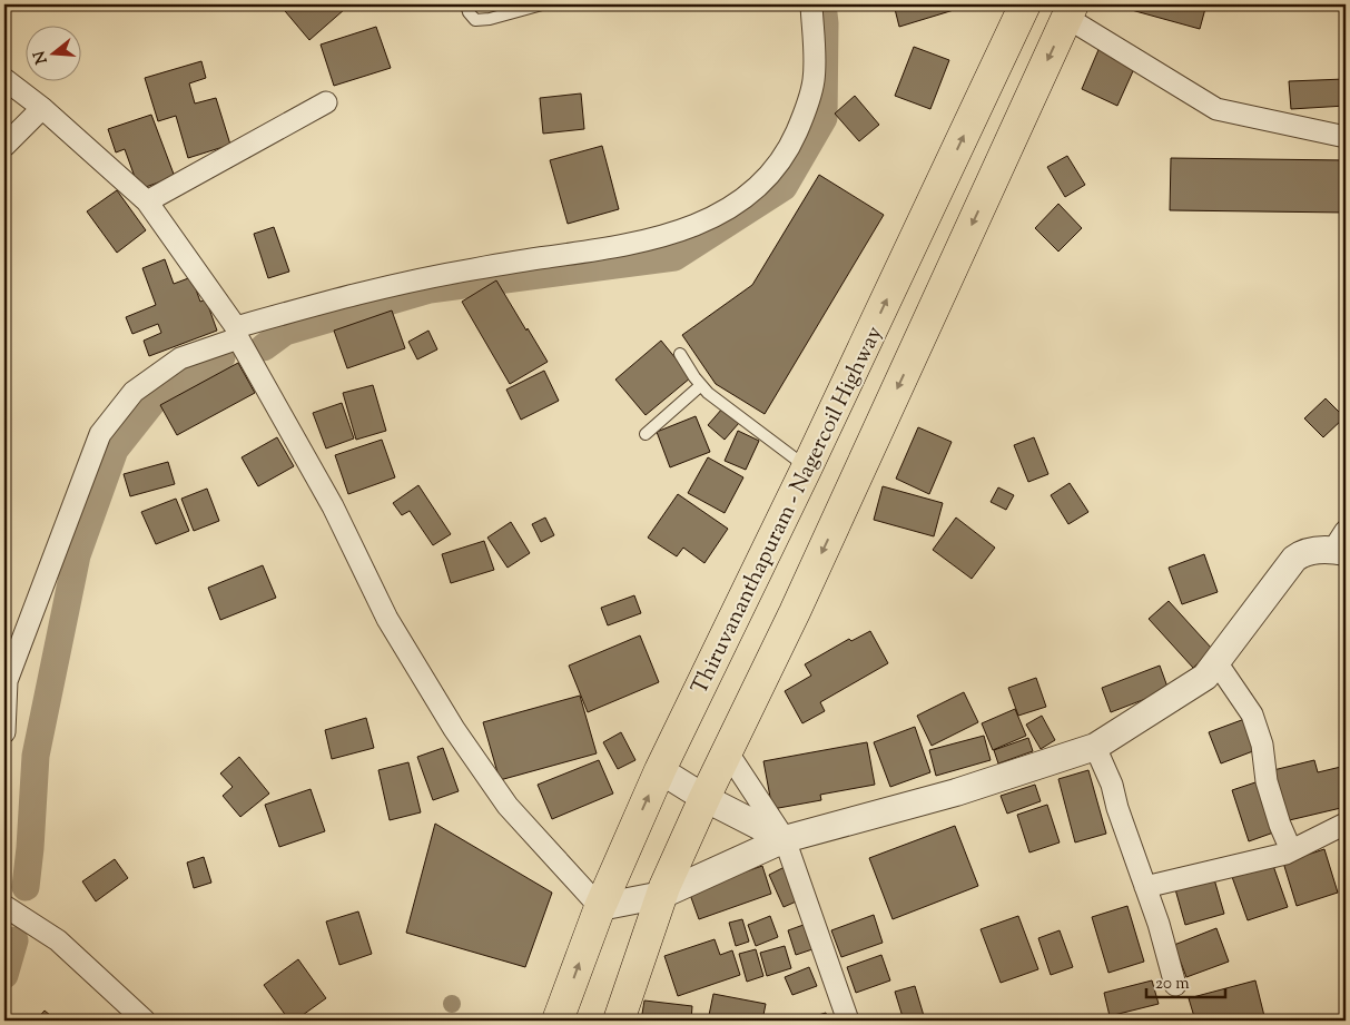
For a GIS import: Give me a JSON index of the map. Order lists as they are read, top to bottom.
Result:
{
  "streets": {
    "main road": ["Thiruvananthapuram - Nagercoil Highway"]
  },
  "scale_bar": "20 m",
  "north": "left"
}
